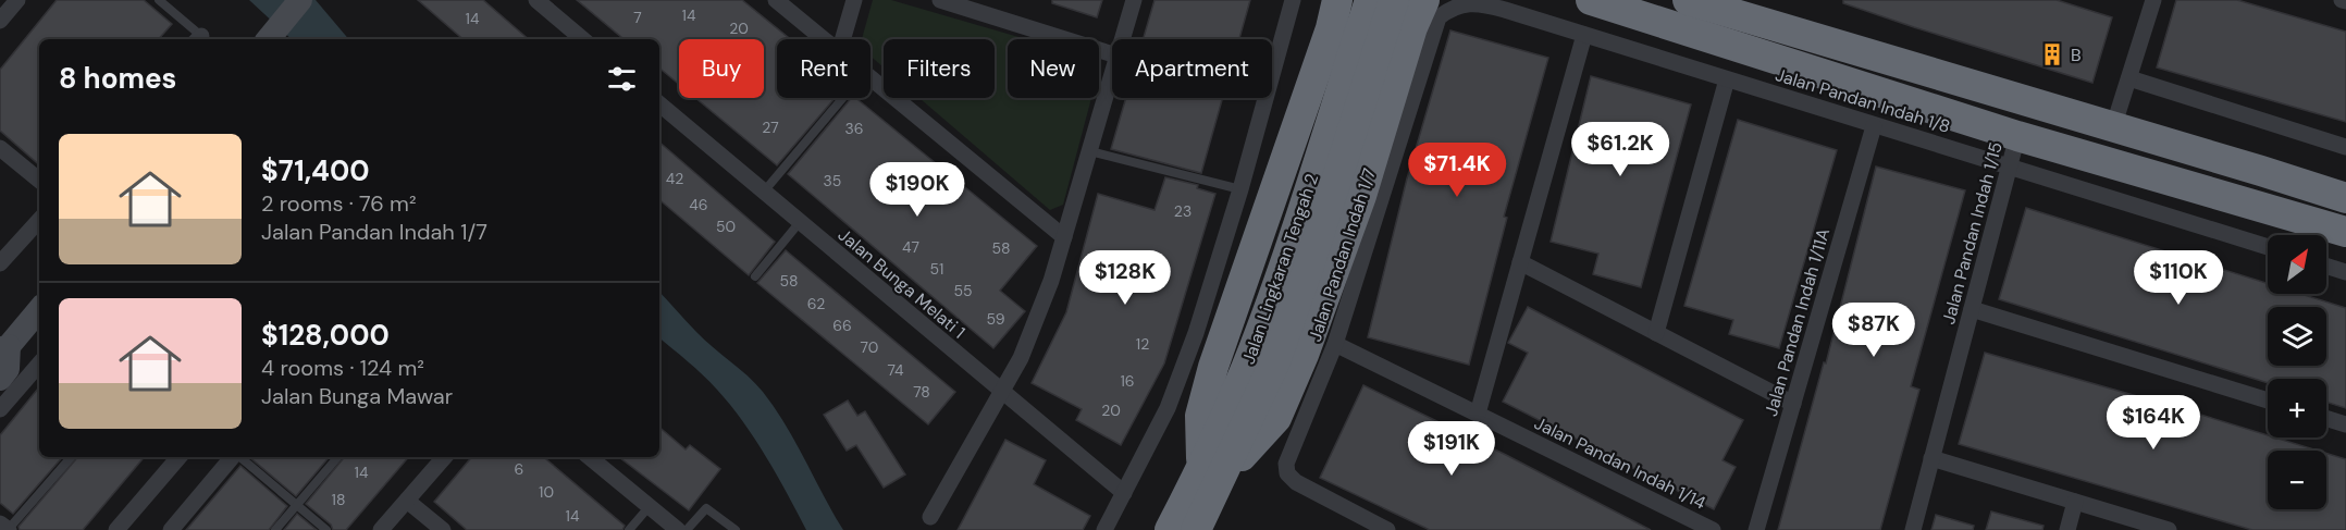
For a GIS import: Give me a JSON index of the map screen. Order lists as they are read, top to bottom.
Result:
{
  "streets": {
    "highway": ["Jalan Lingkaran Tengah 2"],
    "street": [
      "Jalan Pandan Indah 1/8",
      "Jalan Pandan Indah 1/15",
      "Jalan Pandan Indah 1/7",
      "Jalan Bunga Melati 1",
      "Jalan Pandan Indah 1/11A",
      "Jalan Pandan Indah 1/14"
    ]
  },
  "crossings": [
    ["Jalan Pandan Indah 1/8", "Jalan Pandan Indah 1/15"],
    ["Jalan Pandan Indah 1/8", "Jalan Pandan Indah 1/7"],
    ["Jalan Pandan Indah 1/8", "Jalan Pandan Indah 1/11A"],
    ["Jalan Pandan Indah 1/7", "Jalan Pandan Indah 1/14"]
  ],
  "places": {
    "building": ["B"]
  },
  "house_numbers": [
    "14",
    "7",
    "14",
    "20",
    "27",
    "36",
    "42",
    "35",
    "46",
    "23",
    "50",
    "47",
    "58",
    "51",
    "58",
    "55",
    "62",
    "59",
    "66",
    "12",
    "70",
    "74",
    "16",
    "78",
    "20",
    "6",
    "14",
    "10",
    "18",
    "14"
  ],
  "north": "top right",
  "page": {
    "chip": [
      "Buy",
      "Rent",
      "Filters",
      "New",
      "Apartment"
    ],
    "heading": "8 homes",
    "list": [
      {
        "name": "$71,400",
        "note": "2 rooms · 76 m² · Jalan Pandan Indah 1/7"
      },
      {
        "name": "$128,000",
        "note": "4 rooms · 124 m² · Jalan Bunga Mawar"
      }
    ],
    "price": [
      "$61.2K",
      "$71.4K",
      "$190K",
      "$128K",
      "$110K",
      "$87K",
      "$164K",
      "$191K"
    ],
    "map_buttons": ["+", "−"]
  }
}
